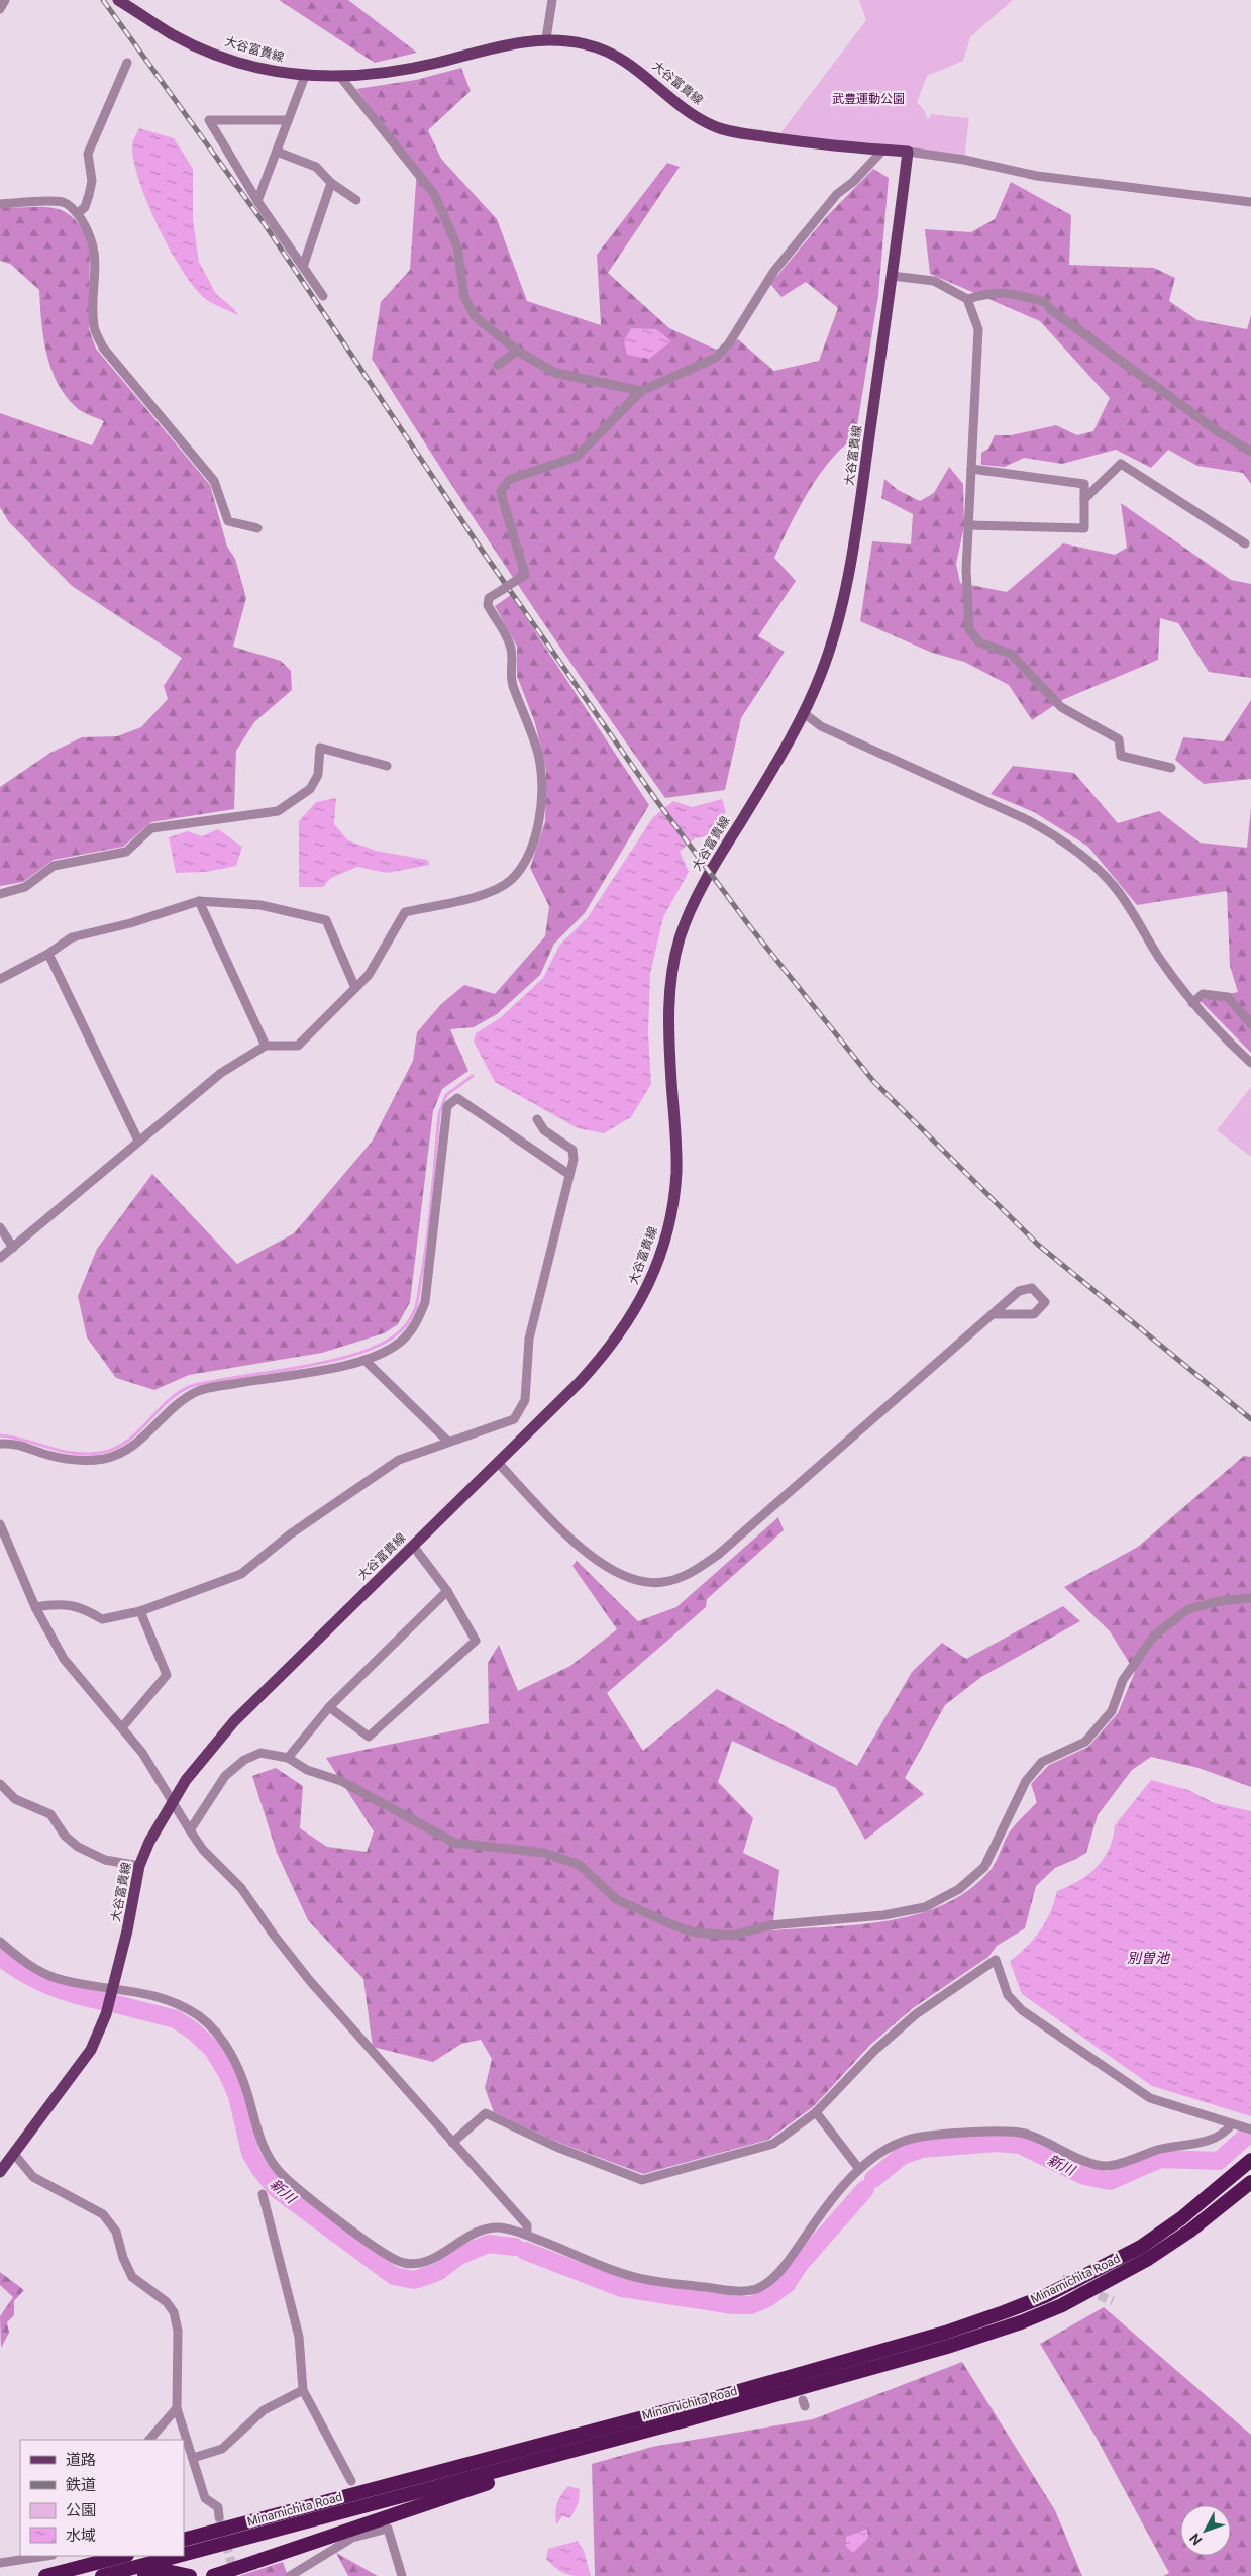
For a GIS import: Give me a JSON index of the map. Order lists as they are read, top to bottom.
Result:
{
  "streets": {
    "highway": ["Minamichita Road"],
    "main road": ["大谷富貴線"]
  },
  "water": ["別曽池", "新川"],
  "parks": ["武豊運動公園"],
  "legend": [
    "道路",
    "鉄道",
    "公園",
    "水域"
  ],
  "north": "bottom left"
}
